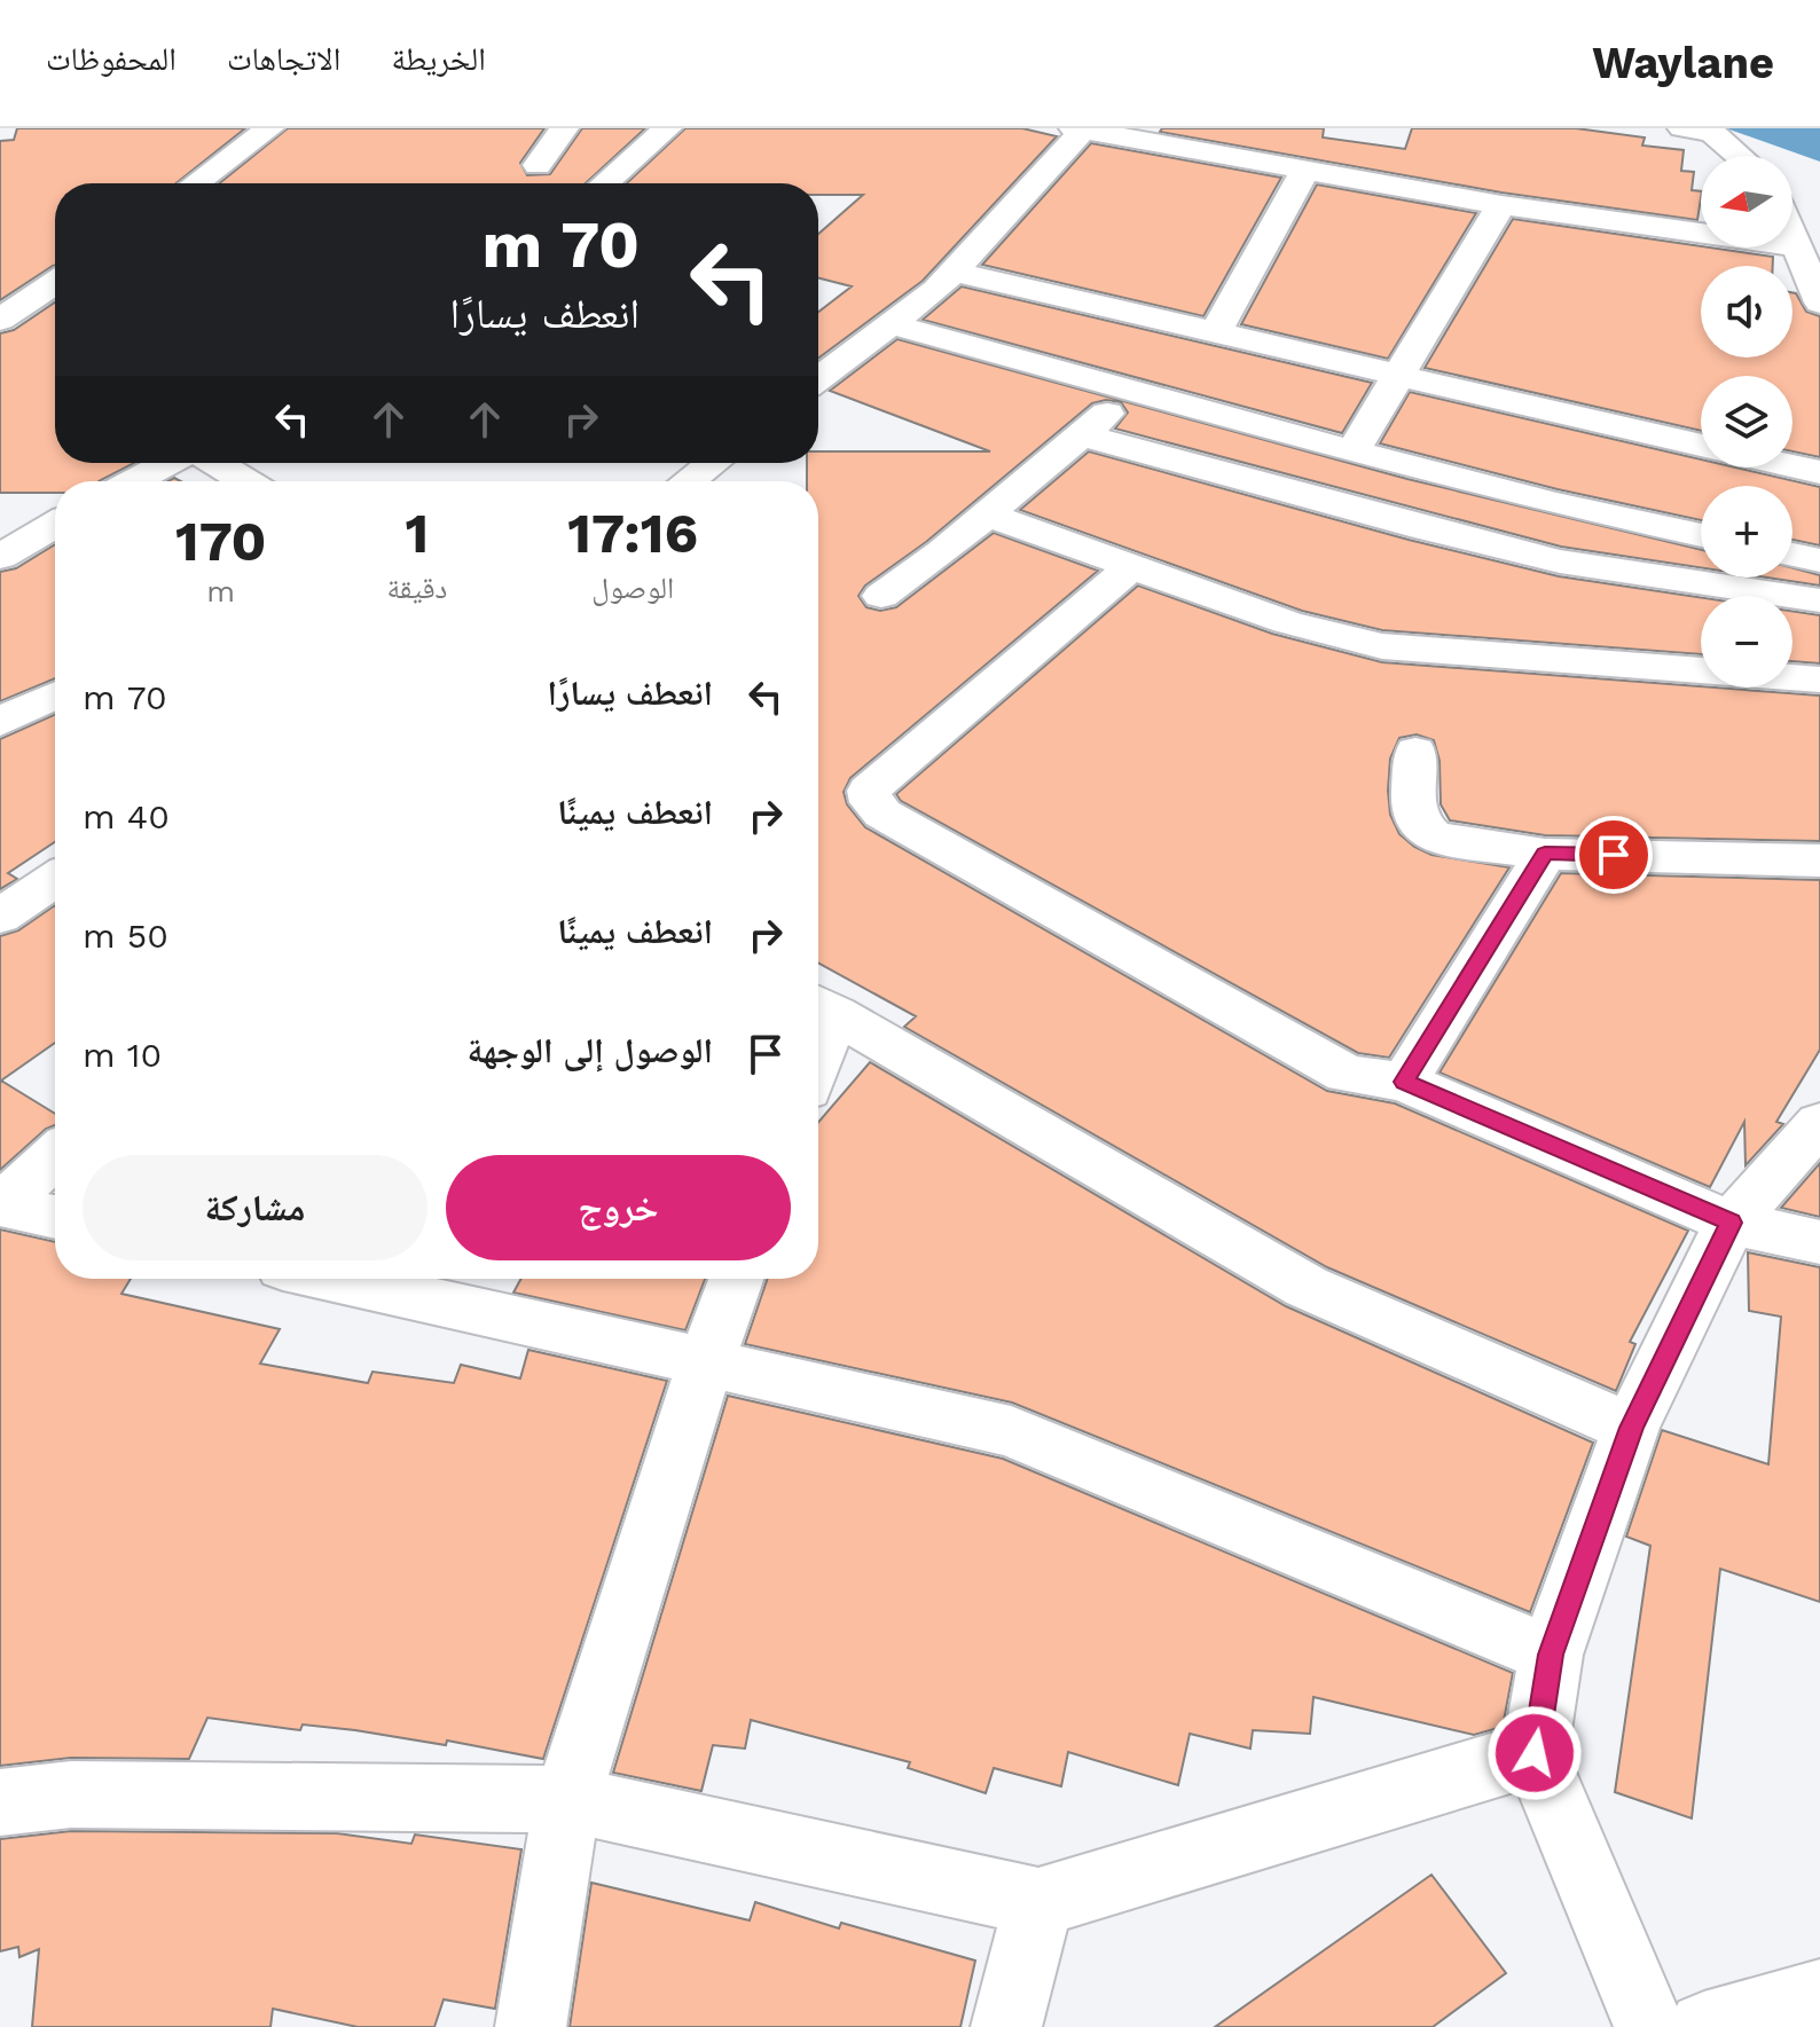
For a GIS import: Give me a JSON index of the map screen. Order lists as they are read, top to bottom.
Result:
{
  "north": "left",
  "page": {
    "header": "Waylane",
    "nav": ["الخريطة", "الاتجاهات", "المحفوظات"],
    "map_buttons": ["+", "−"],
    "turn": ["70 m", "انعطف يسارًا"],
    "eta": [
      "17:16",
      "الوصول",
      "1",
      "دقيقة",
      "170",
      "m"
    ],
    "list": [
      {
        "name": "انعطف يسارًا",
        "value": "70 m"
      },
      {
        "name": "انعطف يمينًا",
        "value": "40 m"
      },
      {
        "name": "انعطف يمينًا",
        "value": "50 m"
      },
      {
        "name": "الوصول إلى الوجهة",
        "value": "10 m"
      }
    ],
    "buttons": ["خروج", "مشاركة"]
  }
}
